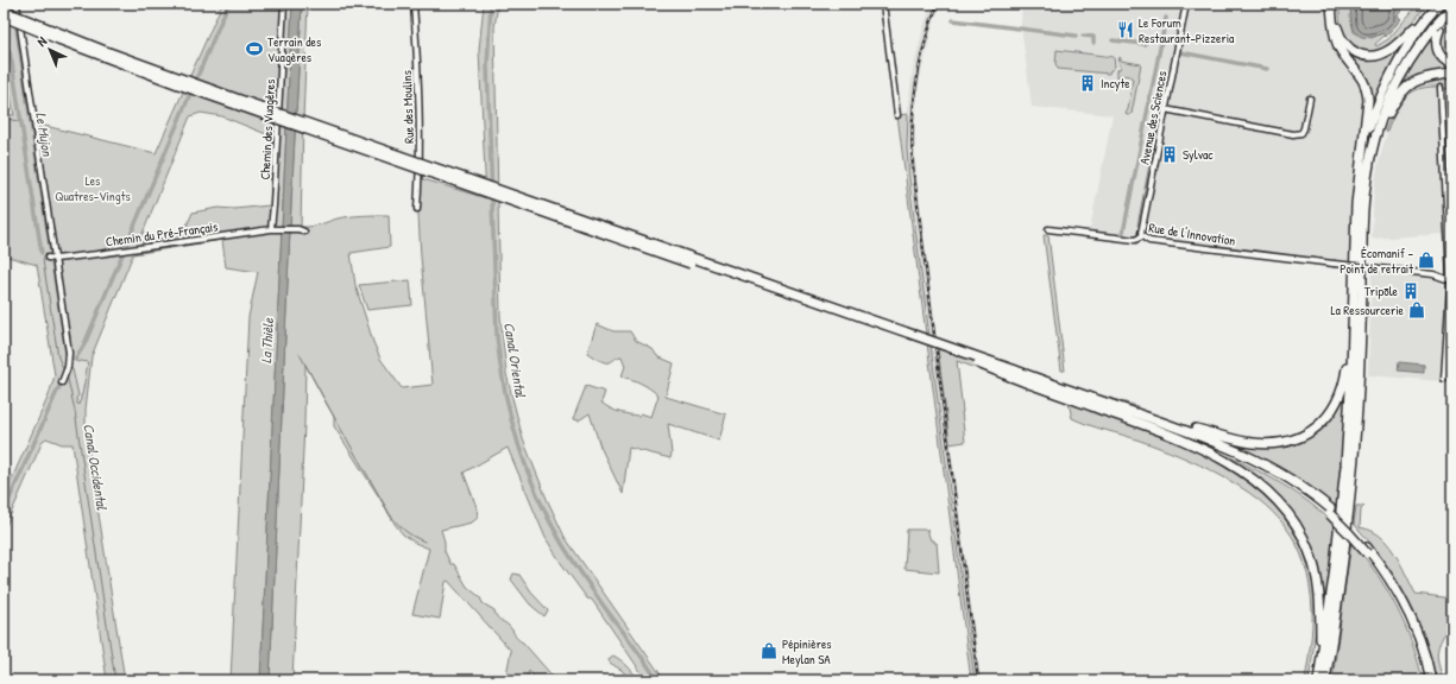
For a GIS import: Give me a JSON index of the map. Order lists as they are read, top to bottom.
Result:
{
  "streets": {
    "street": [
      "Rue des Moulins",
      "Avenue des Sciences",
      "Chemin des Vuagères",
      "Chemin du Pré-Français",
      "Rue de l'Innovation"
    ]
  },
  "crossings": [
    ["Avenue des Sciences", "Rue de l'Innovation"],
    ["Chemin des Vuagères", "Chemin du Pré-Français"]
  ],
  "water": [
    "Le Mujon",
    "La Thièle",
    "Canal Oriental",
    "Canal Occidental"
  ],
  "parks": ["Les Quatres-Vingts"],
  "places": {
    "restaurant": ["Le Forum Restaurant-Pizzeria"],
    "sports": ["Terrain des Vuagères"],
    "building": ["Incyte", "Sylvac", "Tripōle"],
    "shop": ["Écomanif – Point de retrait", "La Ressourcerie", "Pépinières Meylan SA"]
  },
  "north": "top left"
}
